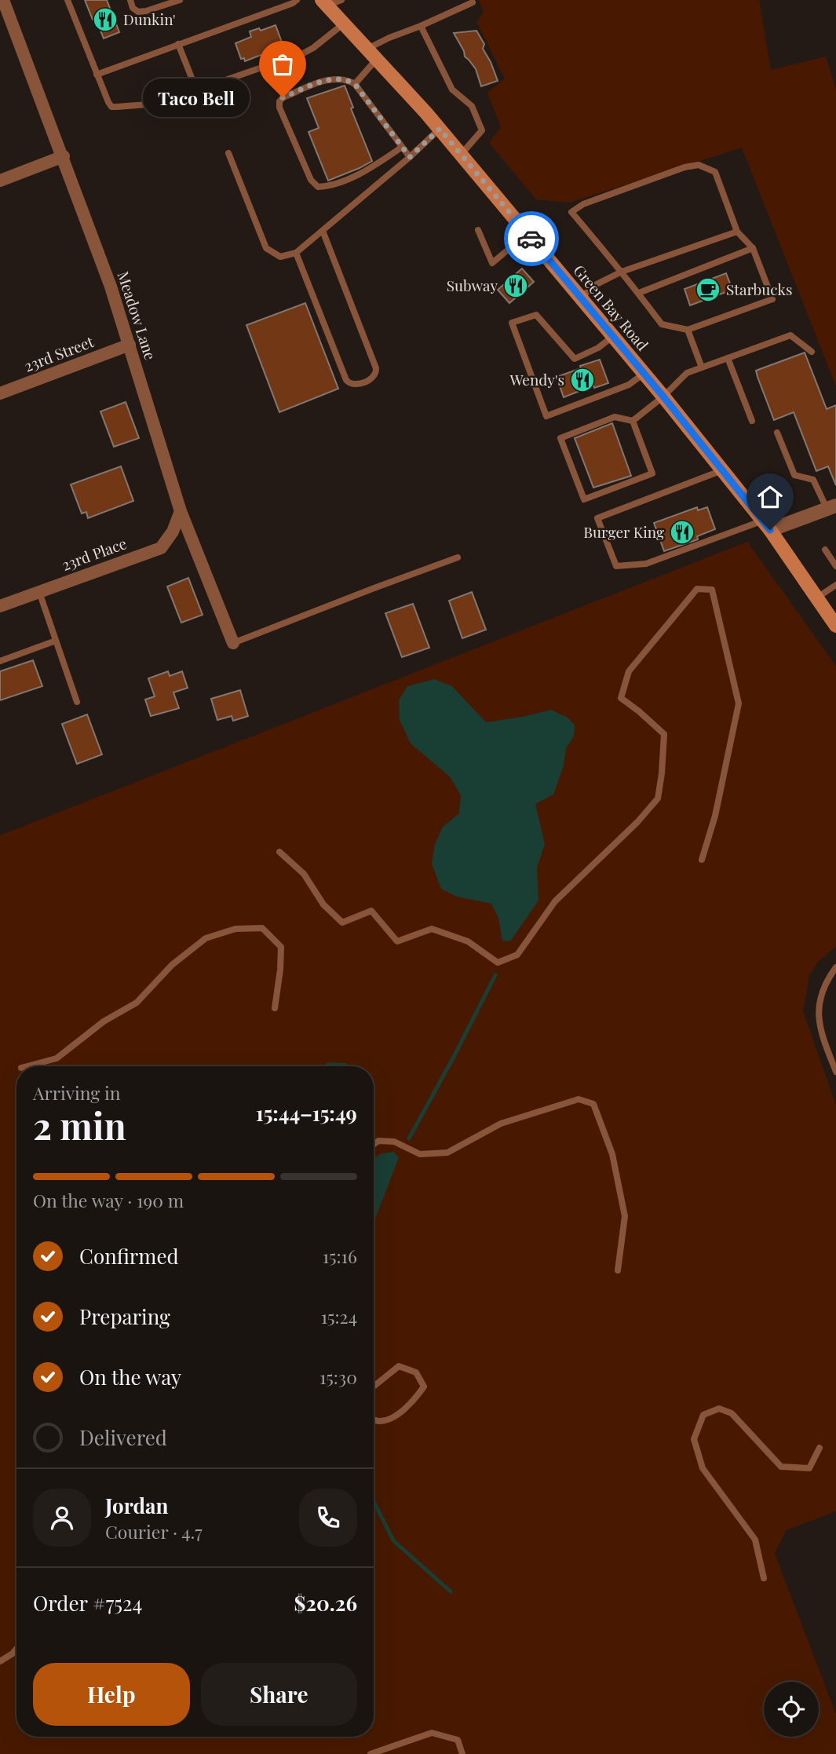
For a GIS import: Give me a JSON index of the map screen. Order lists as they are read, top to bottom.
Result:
{
  "streets": {
    "main road": ["Green Bay Road"],
    "street": ["Meadow Lane", "23rd Street", "23rd Place"]
  },
  "crossings": [
    ["Meadow Lane", "23rd Street"],
    ["Meadow Lane", "23rd Place"]
  ],
  "places": {
    "restaurant": [
      "Dunkin'",
      "Subway",
      "Wendy's",
      "Burger King"
    ],
    "other": ["Taco Bell"],
    "cafe": ["Starbucks"]
  },
  "page": {
    "bubble": "Taco Bell",
    "heading": ["2 min", "Arriving in", "15:44–15:49"],
    "panel": [
      "Jordan",
      "Courier · 4.7",
      "Order #7524",
      "$20.26"
    ],
    "bar": "On the way · 190 m",
    "list": [
      ["Confirmed", "15:16"],
      ["Preparing", "15:24"],
      ["On the way", "15:30"],
      "Delivered"
    ],
    "buttons": ["Help", "Share"]
  }
}
